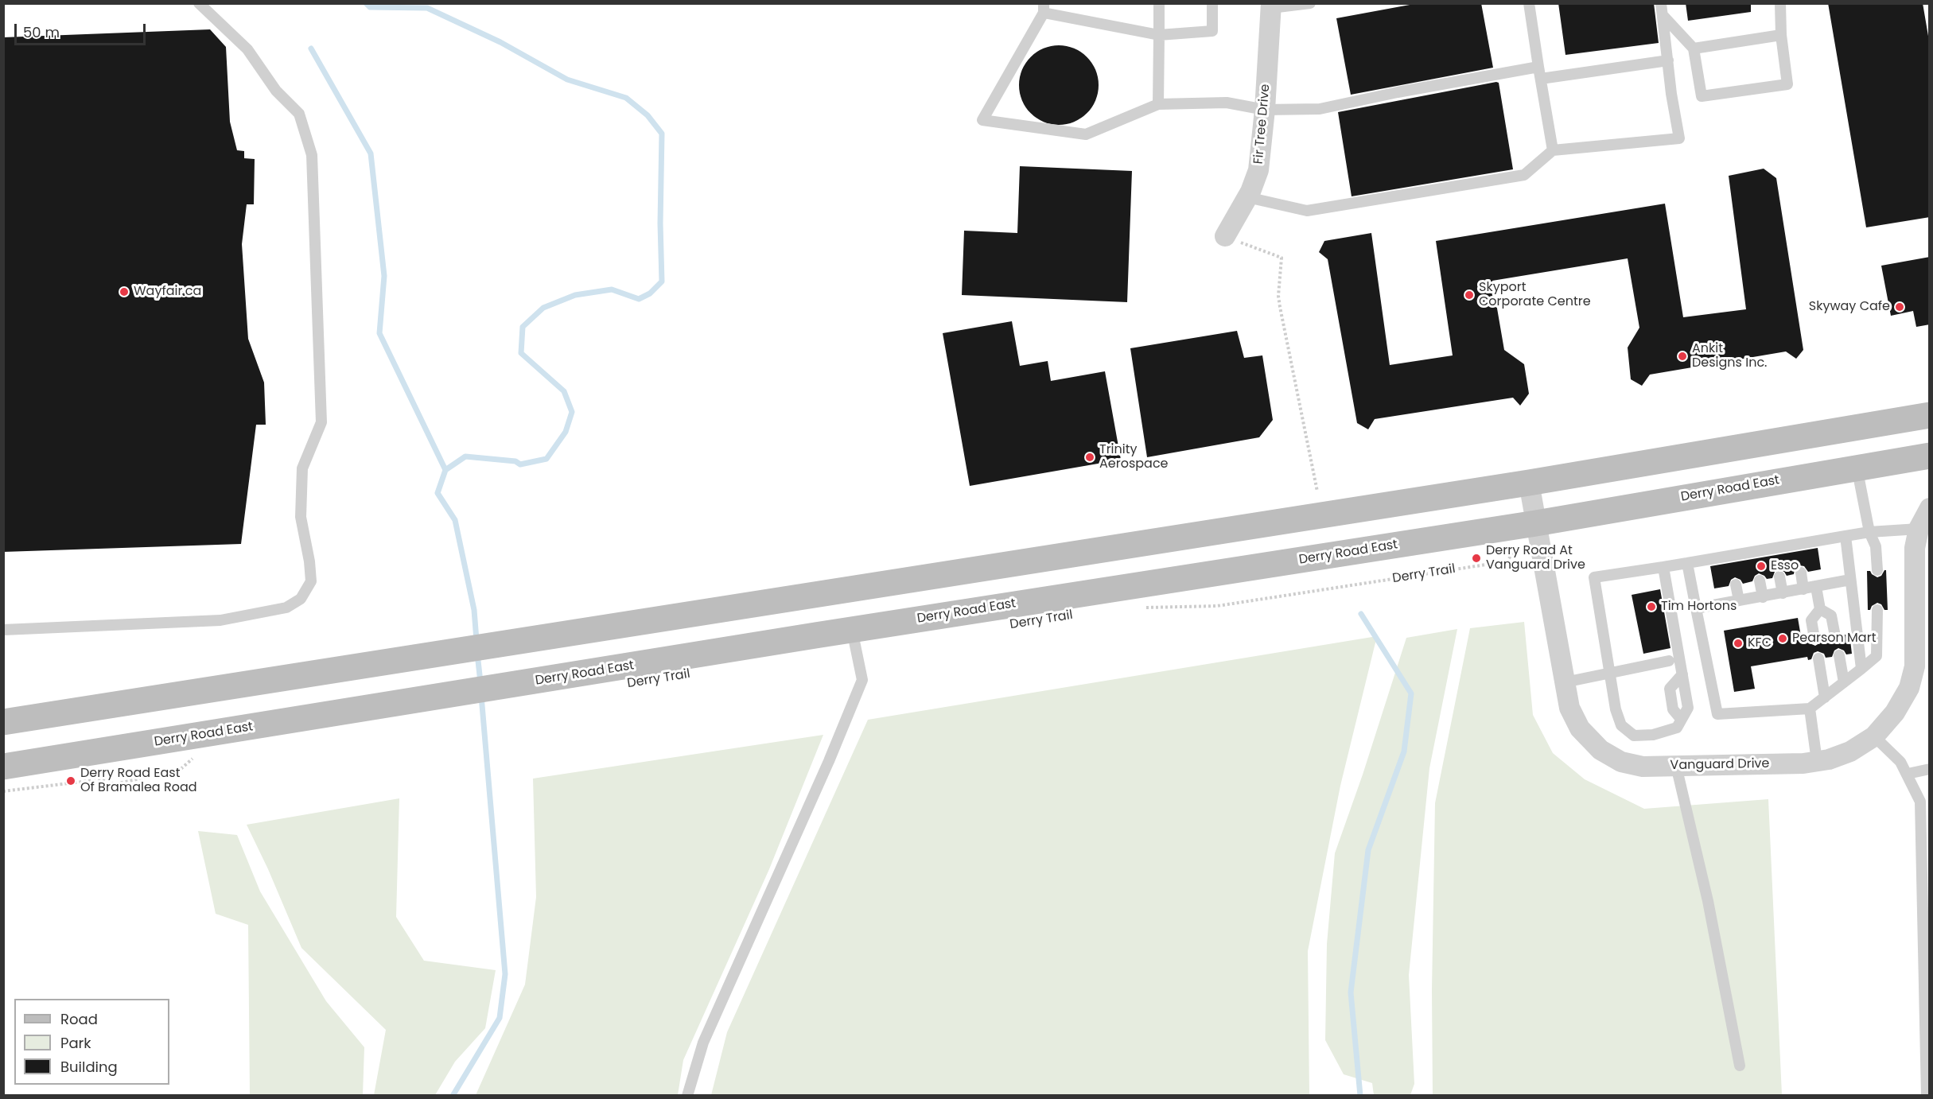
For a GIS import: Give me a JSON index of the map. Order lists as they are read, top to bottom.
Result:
{
  "streets": {
    "main road": ["Derry Road East"],
    "street": ["Fir Tree Drive", "Vanguard Drive"],
    "path": ["Derry Trail"]
  },
  "crossings": [
    ["Derry Road East", "Derry Trail"],
    ["Derry Road East", "Vanguard Drive"],
    ["Derry Trail", "Vanguard Drive"]
  ],
  "places": [
    "Wayfair.ca",
    "Skyport Corporate Centre",
    "Skyway Cafe",
    "Ankit Designs Inc.",
    "Trinity Aerospace",
    "Derry Road At Vanguard Drive",
    "Esso",
    "Tim Hortons",
    "Pearson Mart",
    "KFC",
    "Derry Road East Of Bramalea Road"
  ],
  "legend": ["Road", "Park", "Building"],
  "scale_bar": "50 m"
}
